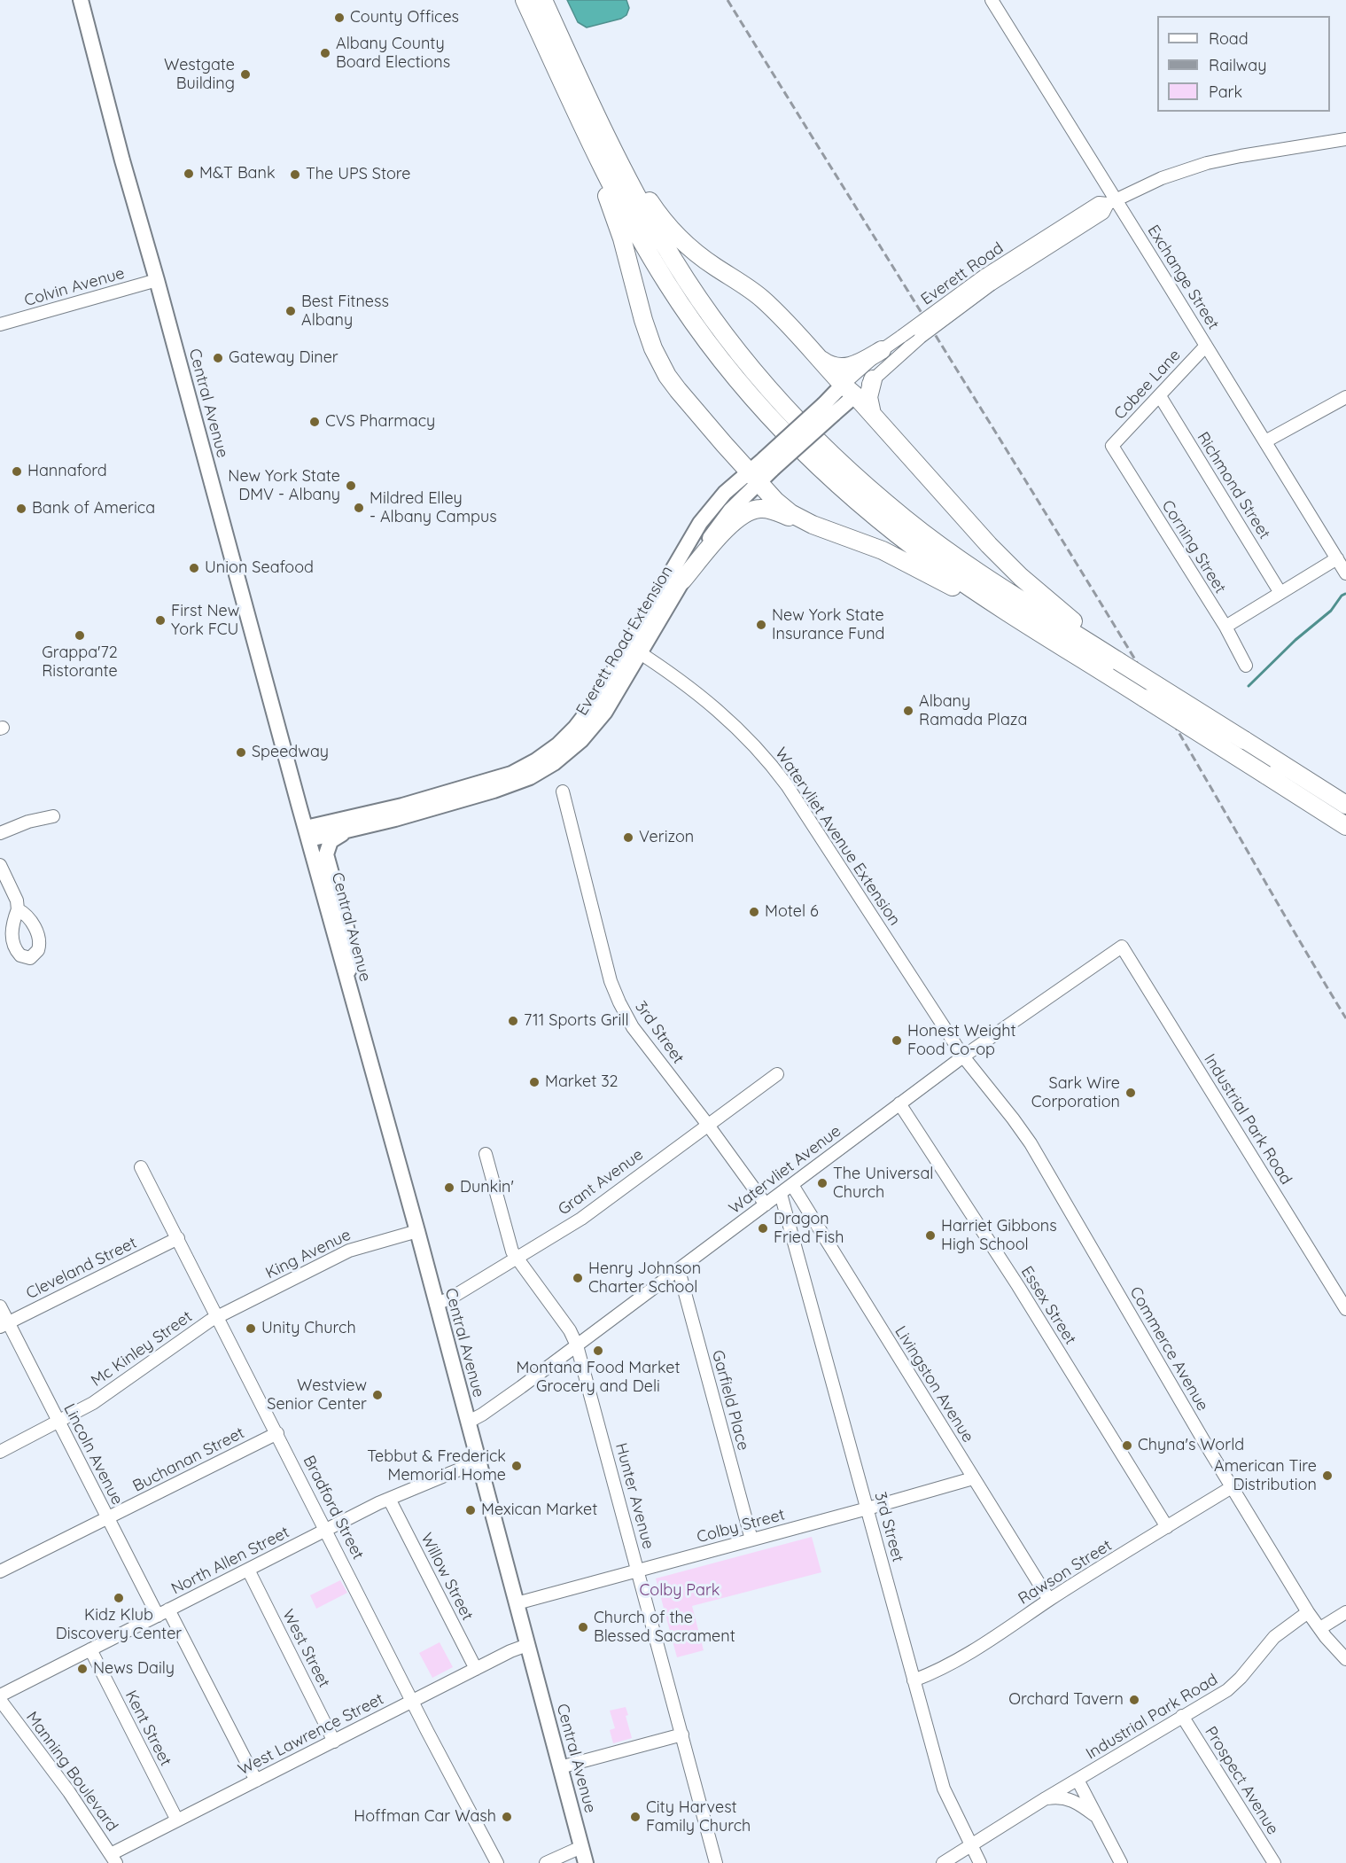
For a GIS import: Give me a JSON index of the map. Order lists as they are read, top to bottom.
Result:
{
  "streets": {
    "main road": ["Central Avenue", "Everett Road Extension"],
    "street": [
      "Everett Road",
      "Exchange Street",
      "Colvin Avenue",
      "Cobee Lane",
      "Richmond Street",
      "Corning Street",
      "Watervliet Avenue Extension",
      "3rd Street",
      "Industrial Park Road",
      "Watervliet Avenue",
      "Grant Avenue",
      "King Avenue",
      "Cleveland Street",
      "Essex Street",
      "Mc Kinley Street",
      "Commerce Avenue",
      "Livingston Avenue",
      "Garfield Place",
      "Lincoln Avenue",
      "Buchanan Street",
      "Hunter Avenue",
      "Bradford Street",
      "Colby Street",
      "North Allen Street",
      "Rawson Street",
      "Willow Street",
      "West Street",
      "Kent Street",
      "West Lawrence Street",
      "Manning Boulevard",
      "Prospect Avenue"
    ]
  },
  "crossings": [
    ["Everett Road", "Exchange Street"],
    ["Everett Road", "Everett Road Extension"],
    ["Exchange Street", "Cobee Lane"],
    ["Colvin Avenue", "Central Avenue"],
    ["Cobee Lane", "Richmond Street"],
    ["Cobee Lane", "Corning Street"],
    ["Central Avenue", "Everett Road Extension"],
    ["Central Avenue", "Watervliet Avenue"],
    ["Central Avenue", "Grant Avenue"],
    ["Central Avenue", "King Avenue"],
    ["Central Avenue", "Colby Street"],
    ["Central Avenue", "North Allen Street"],
    ["Central Avenue", "West Lawrence Street"],
    ["Everett Road Extension", "Watervliet Avenue Extension"],
    ["Watervliet Avenue Extension", "Watervliet Avenue"],
    ["Watervliet Avenue Extension", "Commerce Avenue"],
    ["3rd Street", "Industrial Park Road"],
    ["3rd Street", "Watervliet Avenue"],
    ["3rd Street", "Grant Avenue"],
    ["3rd Street", "Colby Street"],
    ["3rd Street", "Rawson Street"],
    ["Industrial Park Road", "Watervliet Avenue"],
    ["Industrial Park Road", "Commerce Avenue"],
    ["Industrial Park Road", "Prospect Avenue"],
    ["Watervliet Avenue", "Essex Street"],
    ["Watervliet Avenue", "Commerce Avenue"],
    ["Watervliet Avenue", "Livingston Avenue"],
    ["Watervliet Avenue", "Garfield Place"],
    ["Watervliet Avenue", "Hunter Avenue"],
    ["Grant Avenue", "Hunter Avenue"],
    ["King Avenue", "Mc Kinley Street"],
    ["King Avenue", "Bradford Street"],
    ["Cleveland Street", "Lincoln Avenue"],
    ["Cleveland Street", "Bradford Street"],
    ["Essex Street", "Rawson Street"],
    ["Mc Kinley Street", "Lincoln Avenue"],
    ["Mc Kinley Street", "Bradford Street"],
    ["Commerce Avenue", "Rawson Street"],
    ["Livingston Avenue", "Colby Street"],
    ["Livingston Avenue", "Rawson Street"],
    ["Garfield Place", "Colby Street"],
    ["Lincoln Avenue", "Buchanan Street"],
    ["Lincoln Avenue", "North Allen Street"],
    ["Lincoln Avenue", "West Lawrence Street"],
    ["Buchanan Street", "Bradford Street"],
    ["Hunter Avenue", "Colby Street"],
    ["Bradford Street", "North Allen Street"],
    ["Bradford Street", "West Lawrence Street"],
    ["North Allen Street", "Willow Street"],
    ["North Allen Street", "West Street"],
    ["North Allen Street", "Kent Street"],
    ["North Allen Street", "Manning Boulevard"],
    ["Willow Street", "West Lawrence Street"],
    ["West Street", "West Lawrence Street"],
    ["Kent Street", "West Lawrence Street"],
    ["West Lawrence Street", "Manning Boulevard"]
  ],
  "parks": ["Colby Park"],
  "places": [
    "County Offices",
    "Albany County Board Elections",
    "Westgate Building",
    "M&T Bank",
    "The UPS Store",
    "Best Fitness Albany",
    "Gateway Diner",
    "CVS Pharmacy",
    "Hannaford",
    "New York State DMV - Albany",
    "Mildred Elley - Albany Campus",
    "Bank of America",
    "Union Seafood",
    "First New York FCU",
    "New York State Insurance Fund",
    "Grappa'72 Ristorante",
    "Albany Ramada Plaza",
    "Speedway",
    "Verizon",
    "Motel 6",
    "711 Sports Grill",
    "Honest Weight Food Co-op",
    "Market 32",
    "Sark Wire Corporation",
    "The Universal Church",
    "Dunkin'",
    "Dragon Fried Fish",
    "Harriet Gibbons High School",
    "Henry Johnson Charter School",
    "Unity Church",
    "Montana Food Market Grocery and Deli",
    "Westview Senior Center",
    "Chyna's World",
    "Tebbut & Frederick Memorial Home",
    "American Tire Distribution",
    "Mexican Market",
    "Kidz Klub Discovery Center",
    "Church of the Blessed Sacrament",
    "News Daily",
    "Orchard Tavern",
    "Hoffman Car Wash",
    "City Harvest Family Church"
  ],
  "legend": ["Road", "Railway", "Park"]
}
